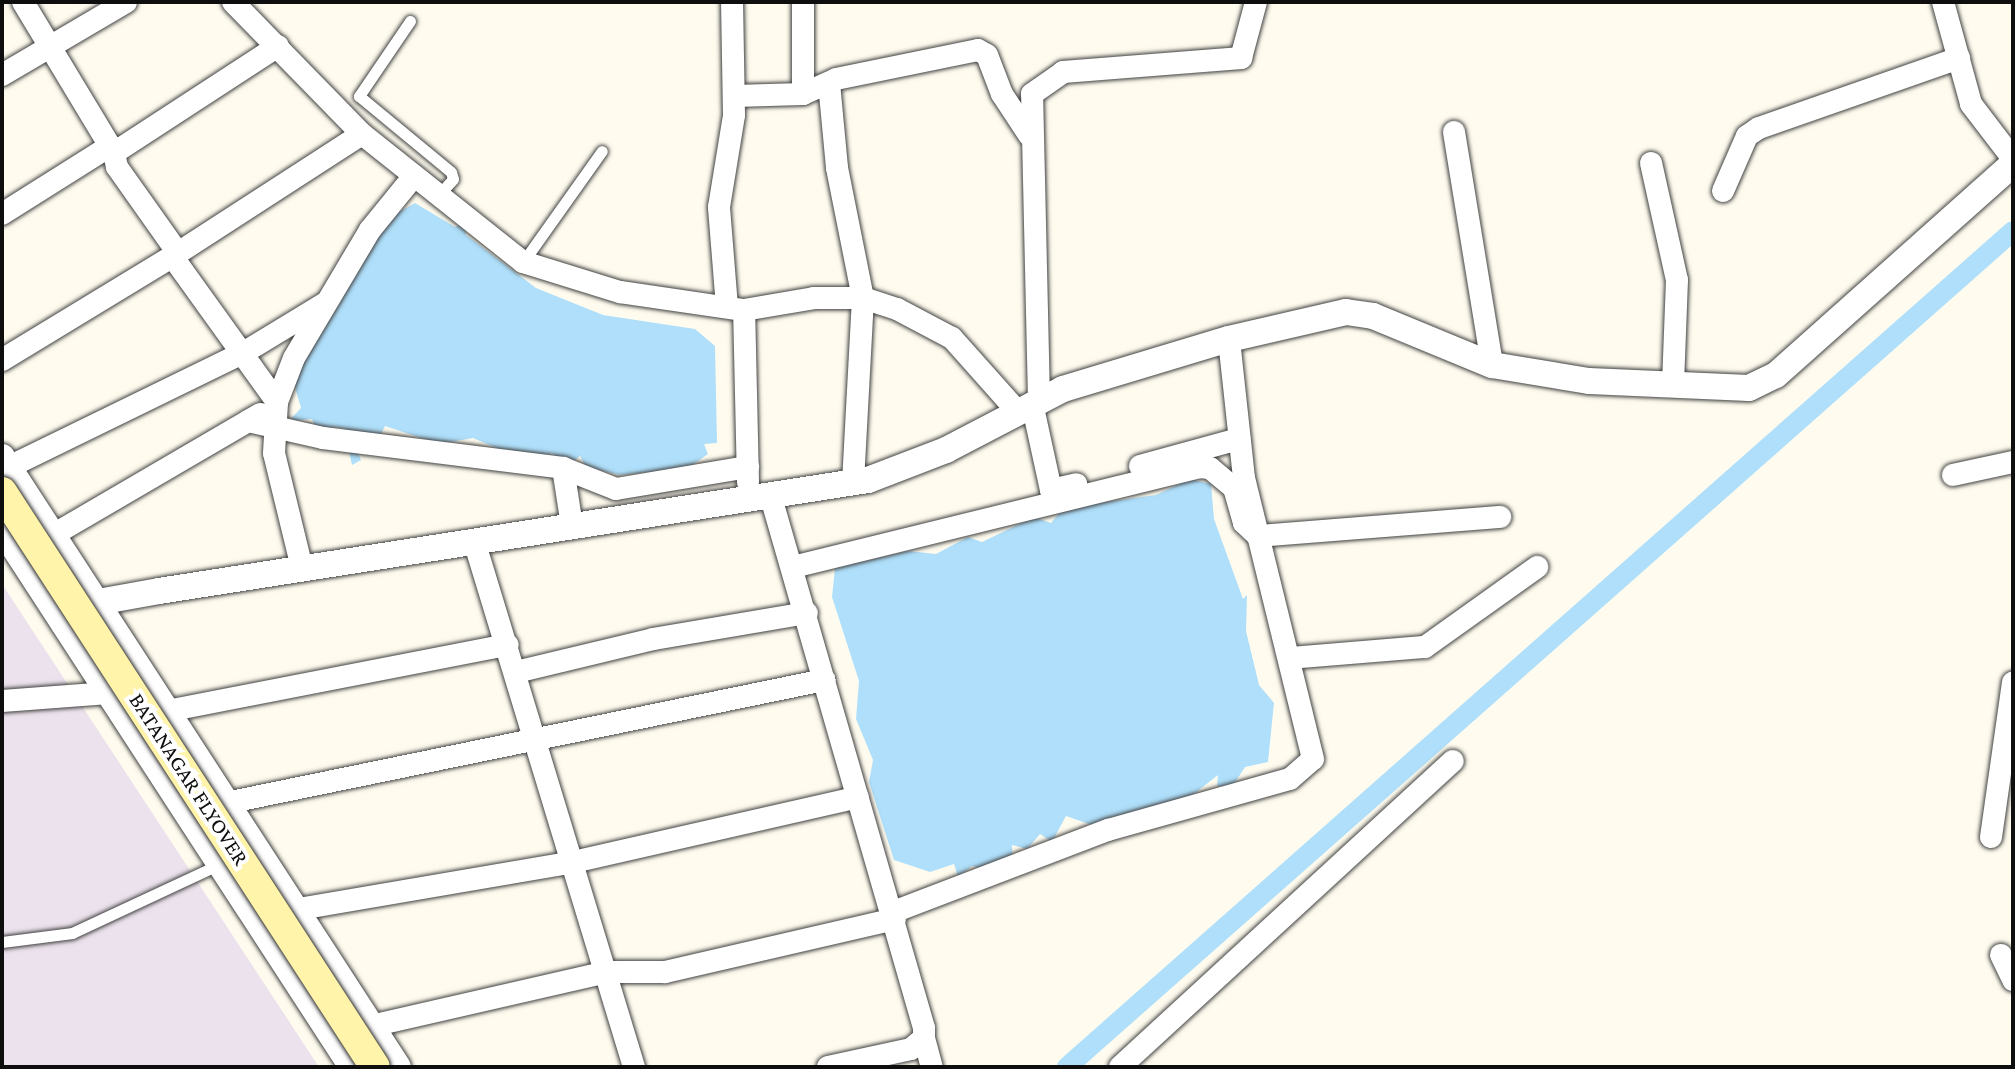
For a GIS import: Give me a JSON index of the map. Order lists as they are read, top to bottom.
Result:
{
  "streets": {
    "main road": ["BATANAGAR FLYOVER"]
  }
}
